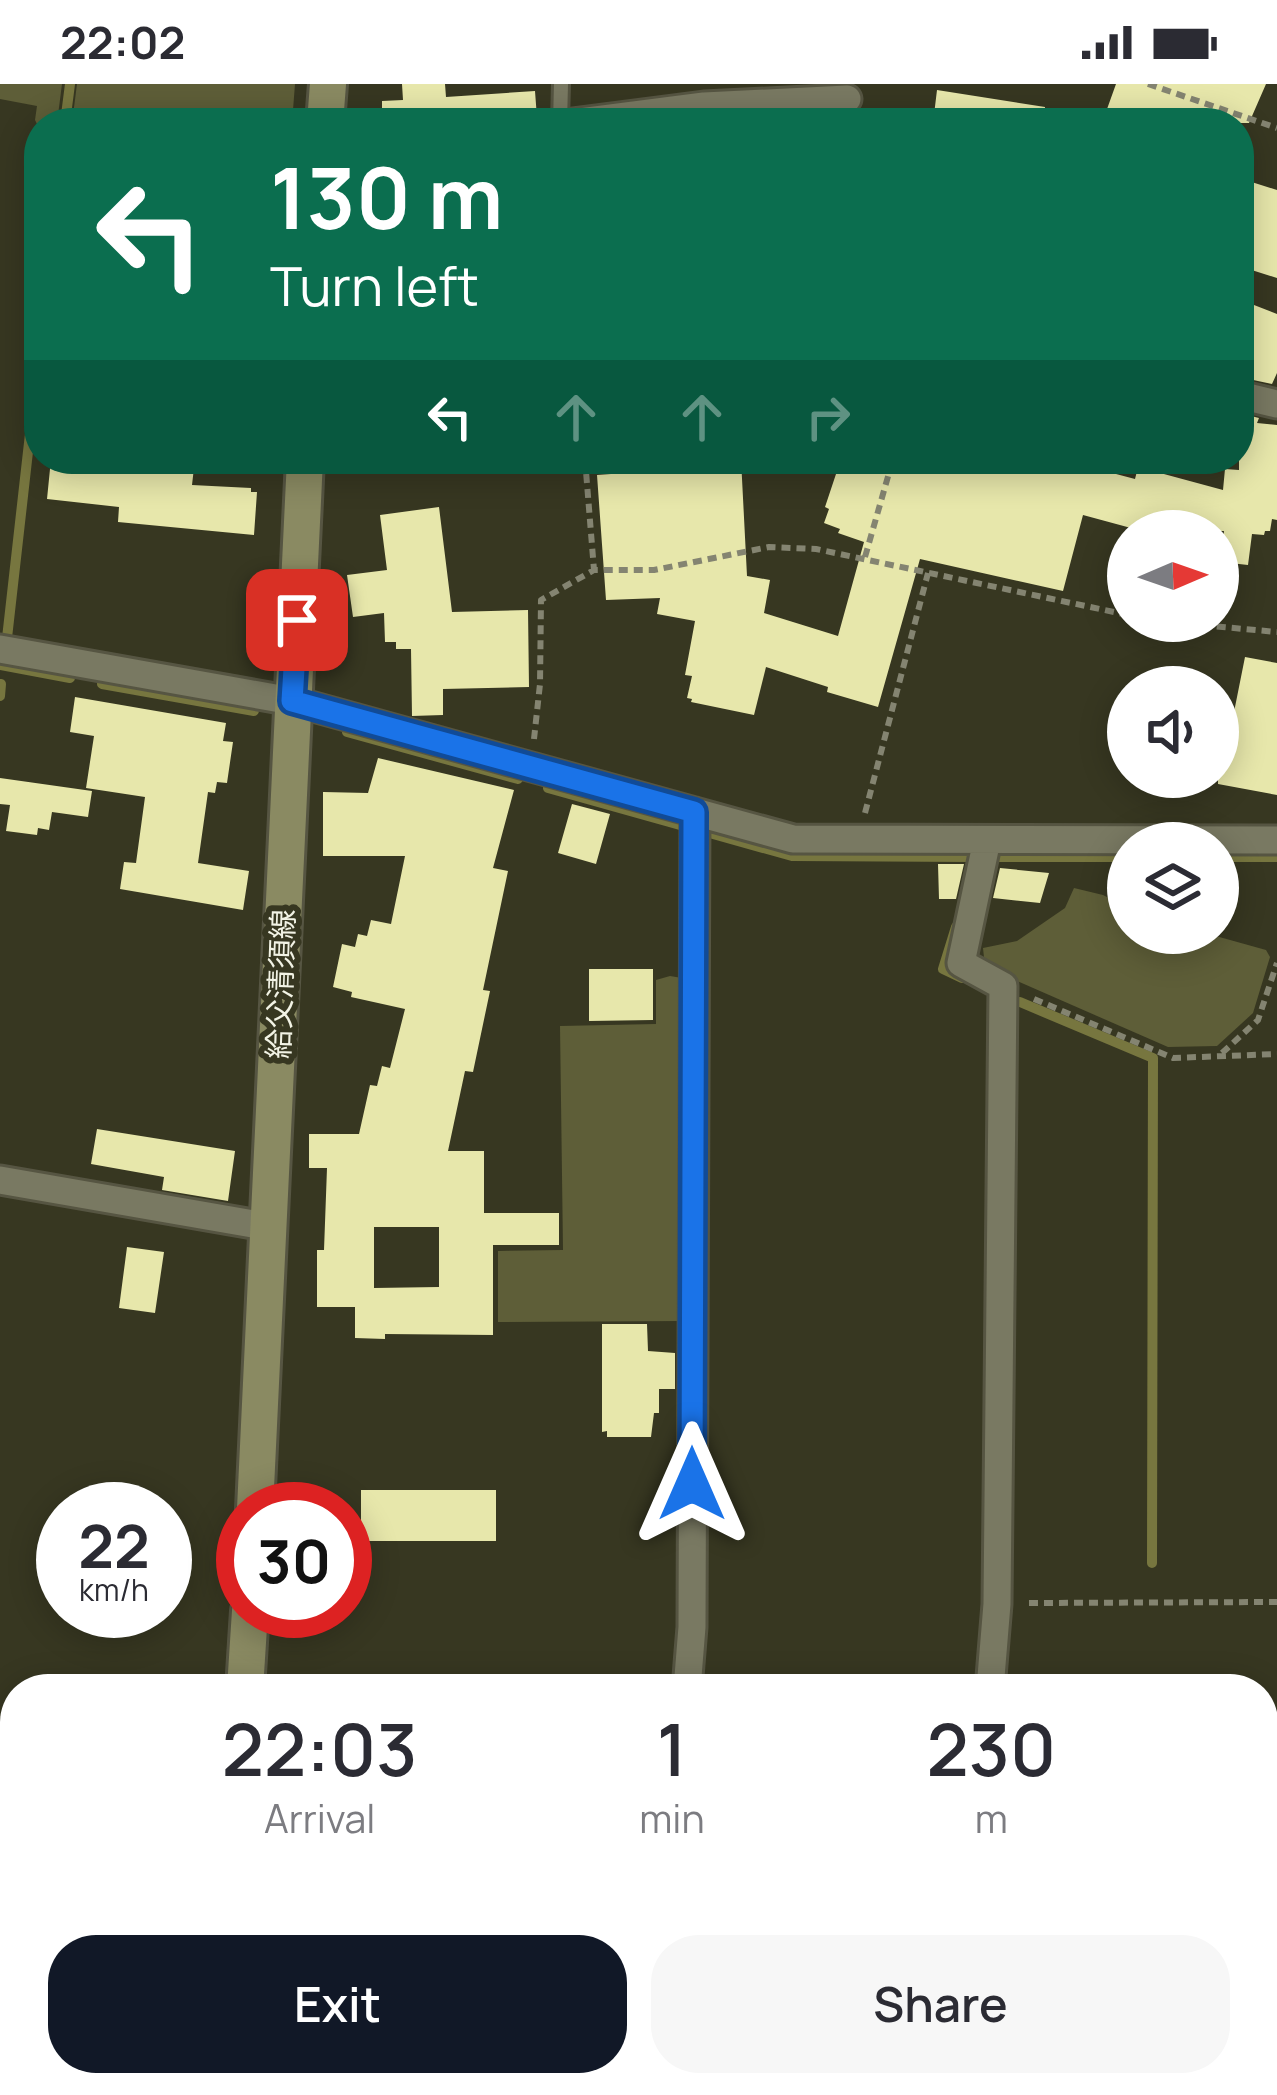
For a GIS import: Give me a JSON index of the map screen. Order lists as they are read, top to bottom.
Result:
{
  "streets": {
    "main road": ["給父清須線"]
  },
  "north": "right",
  "page": {
    "status": "22:02",
    "turn": ["130 m", "Turn left"],
    "speed": "22 km/h",
    "limit": "30",
    "eta": [
      "22:03",
      "Arrival",
      "1",
      "min",
      "230",
      "m"
    ],
    "buttons": ["Exit", "Share"]
  }
}
